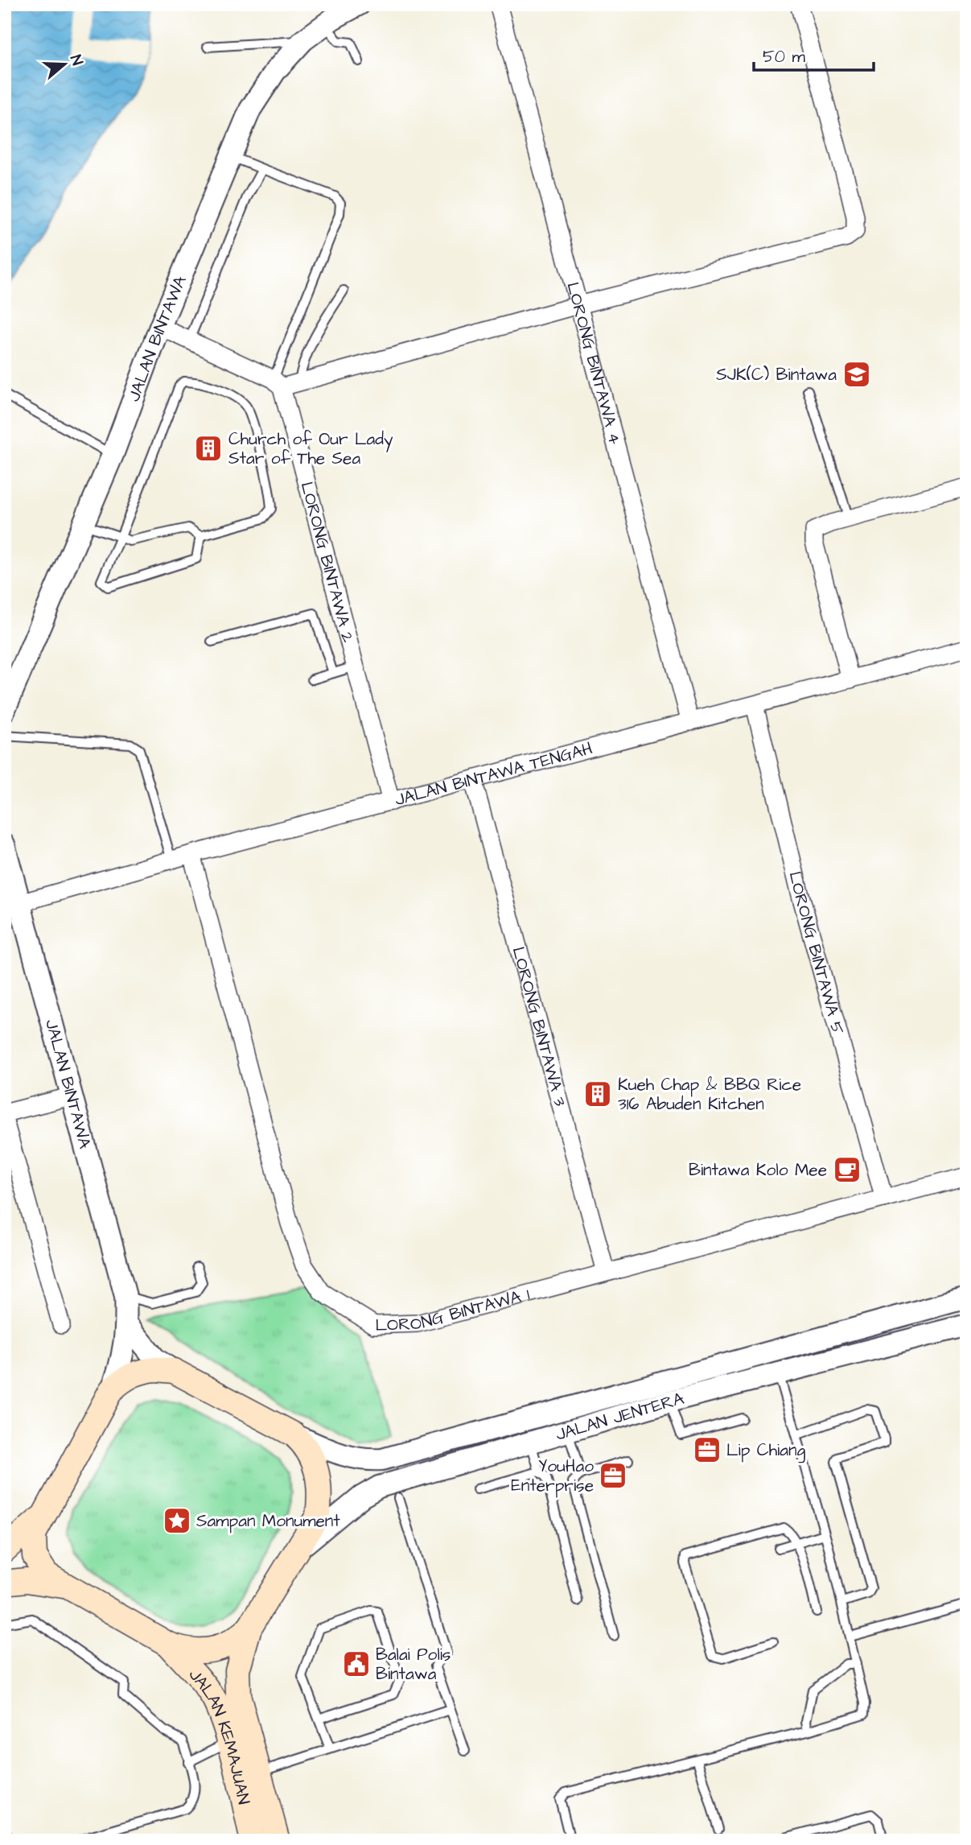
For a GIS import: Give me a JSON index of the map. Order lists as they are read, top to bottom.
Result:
{
  "streets": {
    "main road": ["JALAN KEMAJUAN"],
    "street": [
      "JALAN BINTAWA",
      "LORONG BINTAWA 4",
      "LORONG BINTAWA 2",
      "JALAN BINTAWA TENGAH",
      "LORONG BINTAWA 5",
      "LORONG BINTAWA 3",
      "LORONG BINTAWA 1",
      "JALAN JENTERA"
    ]
  },
  "crossings": [
    ["JALAN BINTAWA", "JALAN BINTAWA TENGAH"],
    ["LORONG BINTAWA 4", "JALAN BINTAWA TENGAH"],
    ["LORONG BINTAWA 2", "JALAN BINTAWA TENGAH"],
    ["JALAN BINTAWA TENGAH", "LORONG BINTAWA 5"],
    ["JALAN BINTAWA TENGAH", "LORONG BINTAWA 3"],
    ["JALAN BINTAWA TENGAH", "LORONG BINTAWA 1"],
    ["LORONG BINTAWA 5", "LORONG BINTAWA 1"],
    ["LORONG BINTAWA 3", "LORONG BINTAWA 1"]
  ],
  "places": {
    "school or university": ["SJK(C) Bintawa"],
    "building": ["Church of Our Lady Star of The Sea", "Kueh Chap & BBQ Rice 316 Abuden Kitchen"],
    "cafe": ["Bintawa Kolo Mee"],
    "office": ["Lip Chiang", "YouHao Enterprise"],
    "place": ["Sampan Monument"],
    "public building": ["Balai Polis Bintawa"]
  },
  "scale_bar": "50 m",
  "north": "right"
}
